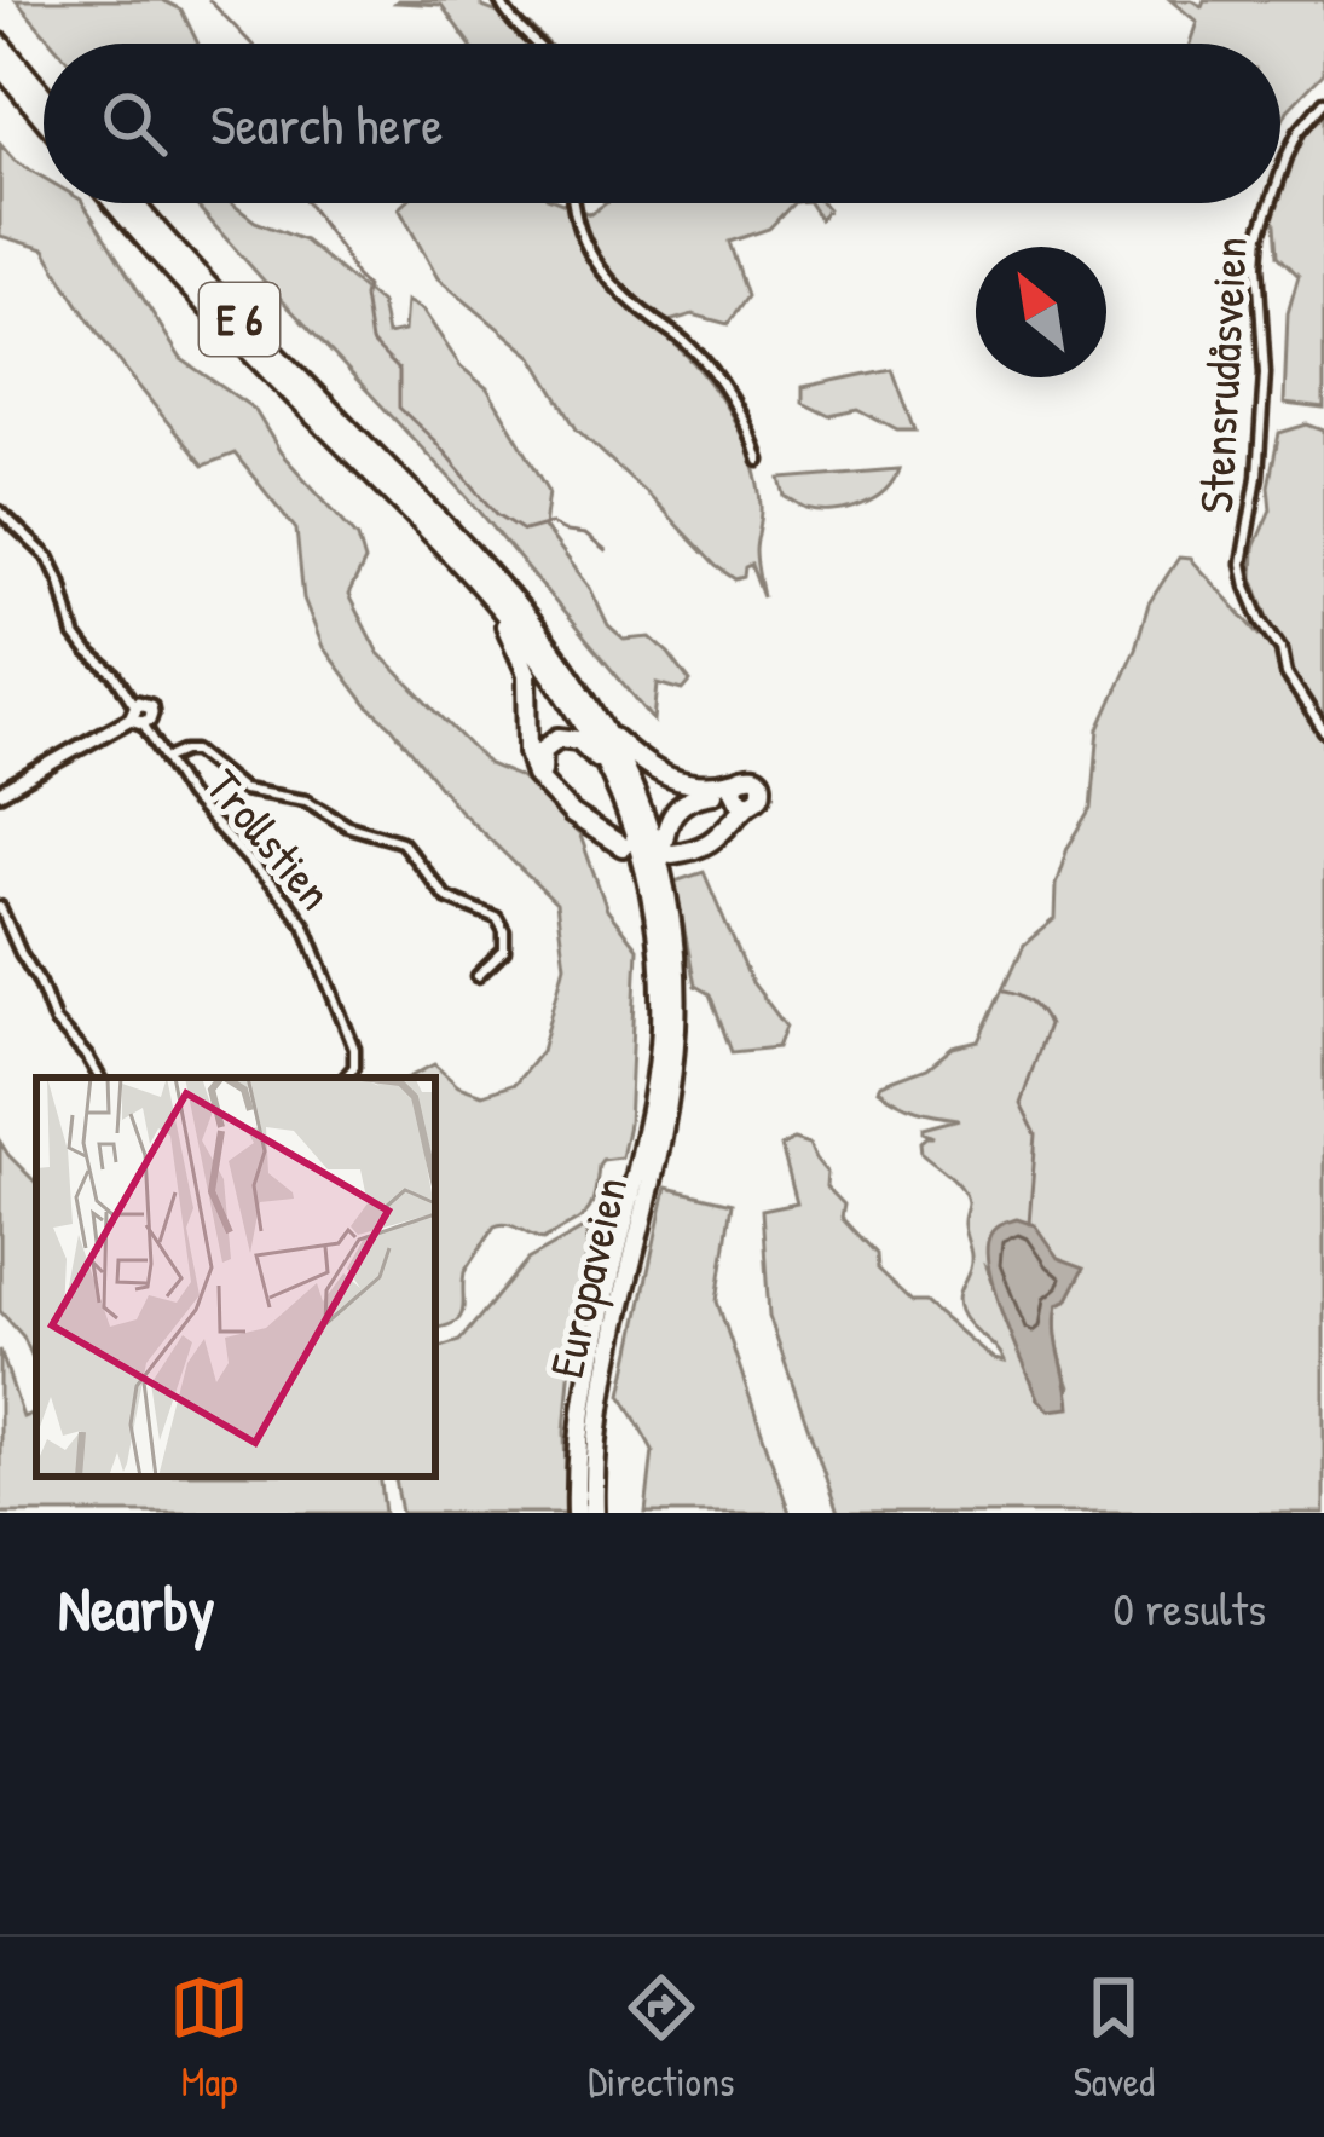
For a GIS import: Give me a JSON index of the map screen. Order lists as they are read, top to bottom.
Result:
{
  "streets": {
    "highway": ["E 6", "Europaveien"],
    "street": ["Stensrudåsveien", "Trollstien"]
  },
  "crossings": [
    ["E 6", "Europaveien"]
  ],
  "north": "top left",
  "page": {
    "search": "Search here",
    "heading": ["Nearby", "0 results"],
    "nav": ["Map", "Directions", "Saved"]
  }
}
